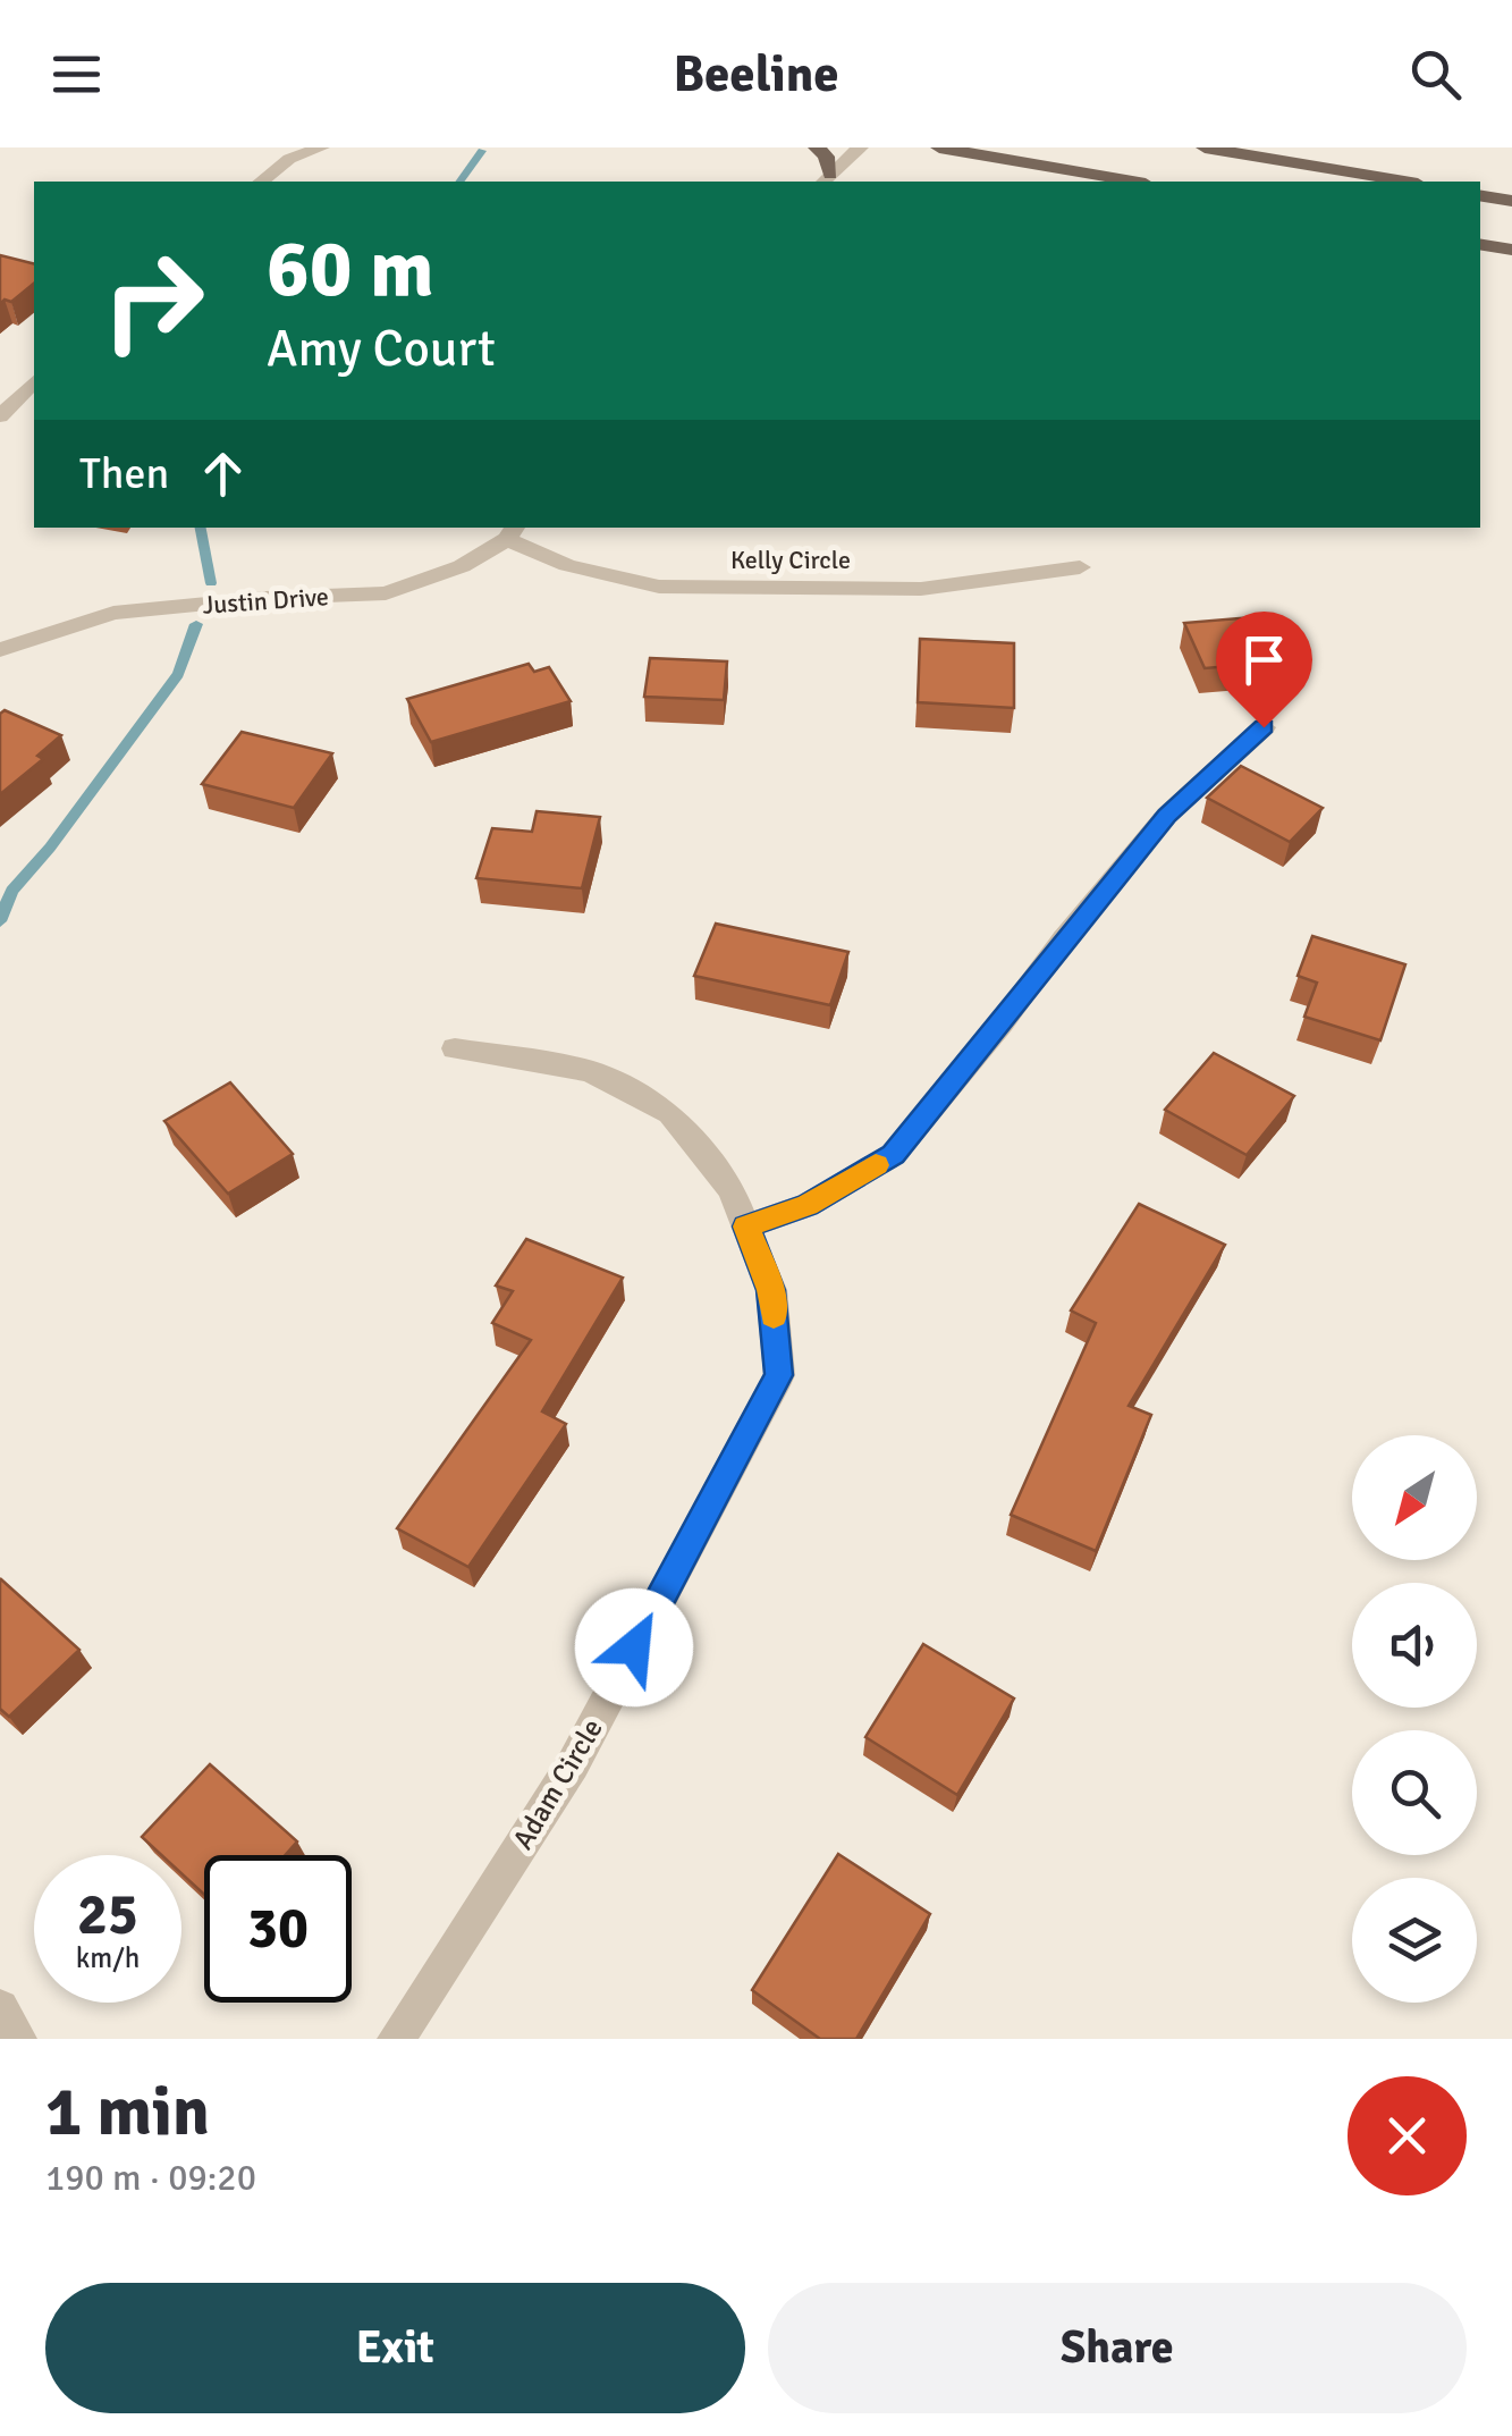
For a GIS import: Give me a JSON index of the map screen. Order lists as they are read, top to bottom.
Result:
{
  "streets": {
    "street": ["Kelly Circle", "Justin Drive", "Adam Circle"]
  },
  "crossings": [
    ["Kelly Circle", "Justin Drive"]
  ],
  "north": "bottom left",
  "page": {
    "header": "Beeline",
    "turn": ["60 m", "Amy Court"],
    "then": "Then",
    "speed": "25 km/h",
    "limit": "30",
    "heading": ["1 min", "190 m · 09:20"],
    "buttons": ["Exit", "Share"]
  }
}
